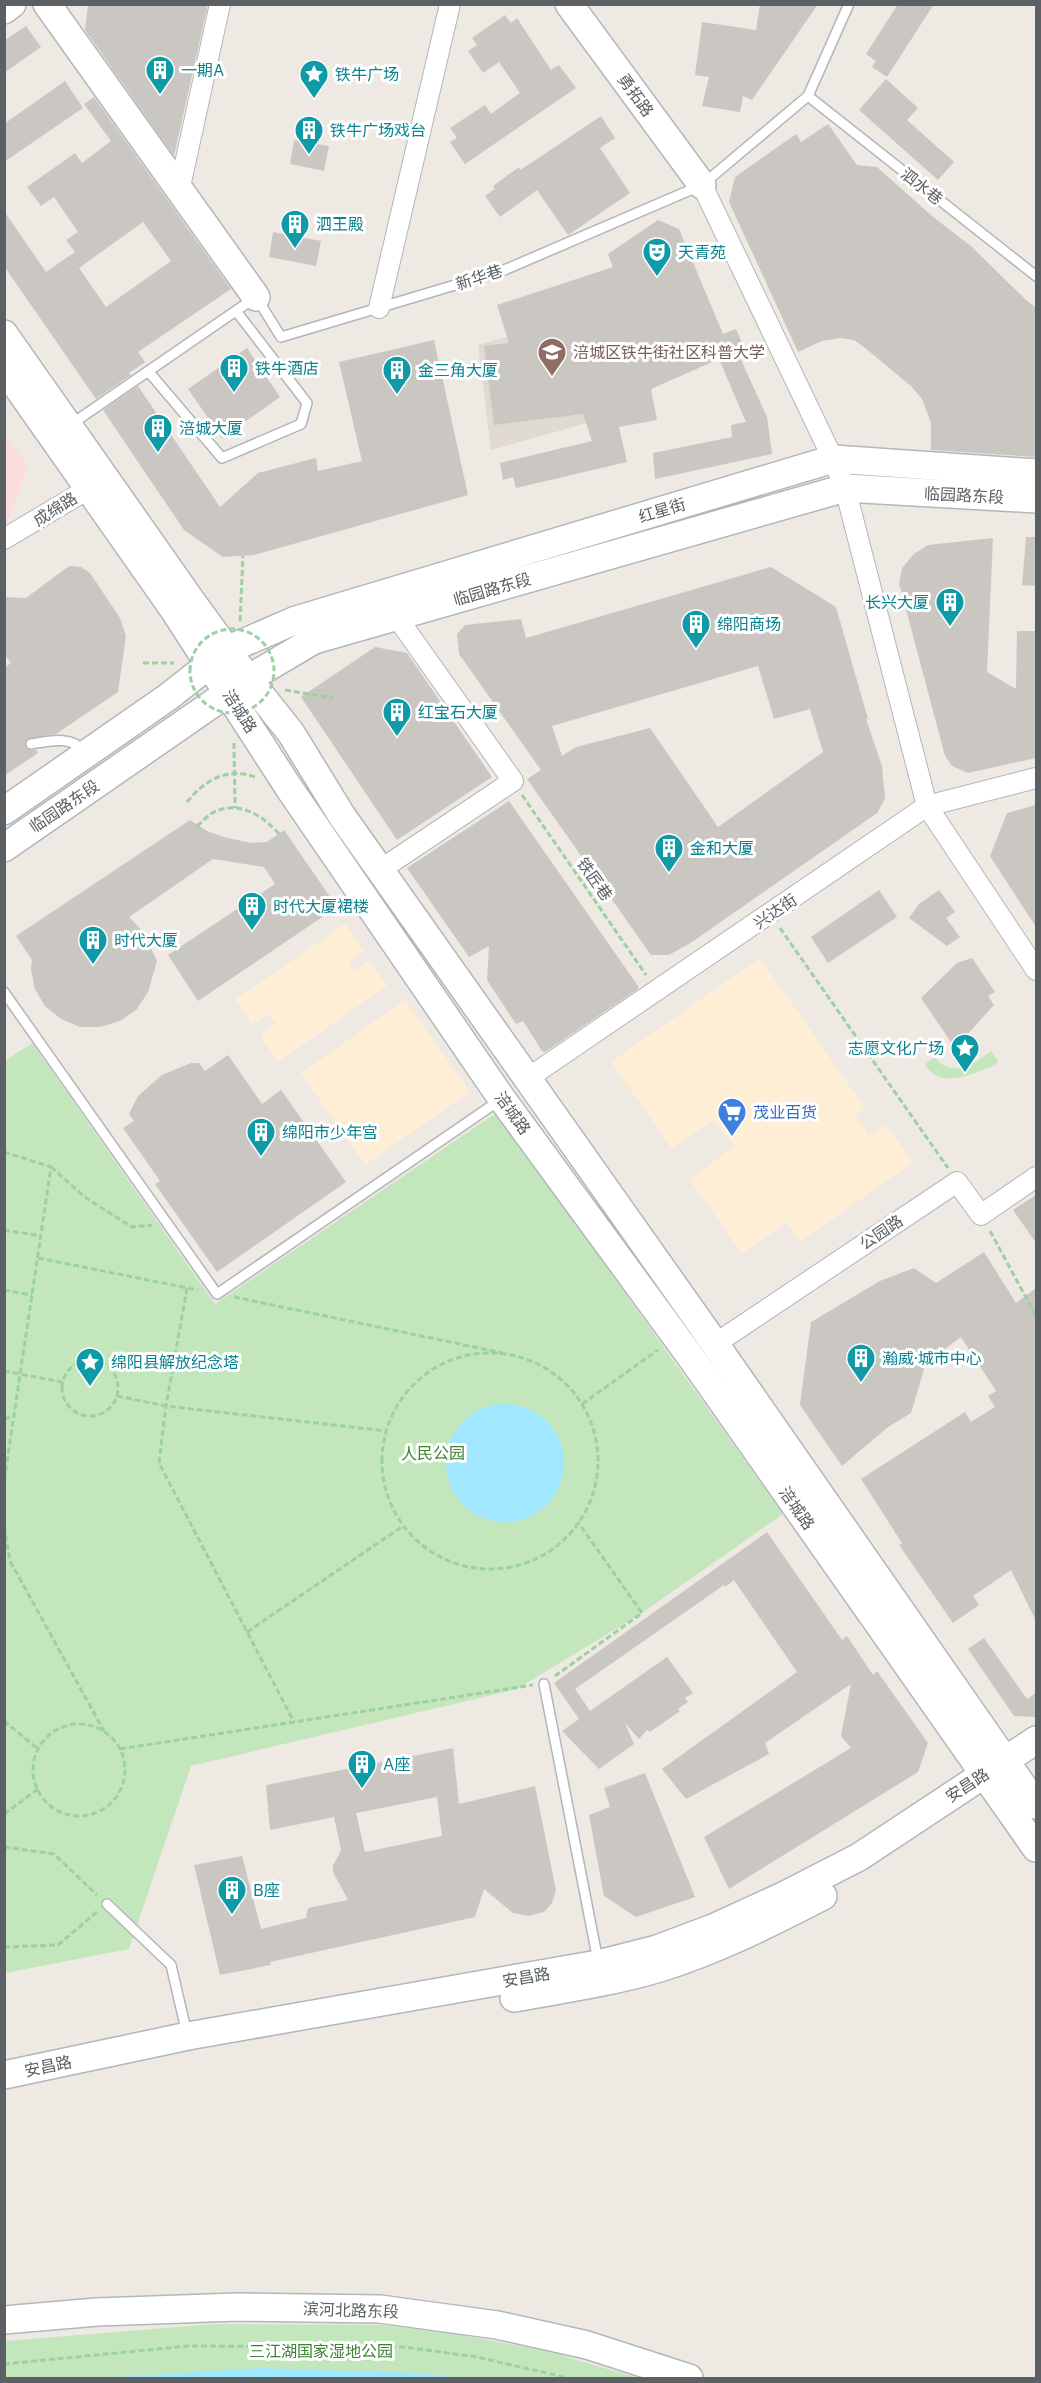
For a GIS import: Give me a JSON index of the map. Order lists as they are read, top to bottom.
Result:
{
  "streets": {
    "street": [
      "勇拓路",
      "临园路东段",
      "成绵路",
      "红星街",
      "涪城路",
      "兴达街",
      "公园路",
      "安昌路",
      "滨河北路东段"
    ],
    "lane": ["泗水巷", "新华巷"],
    "path": ["铁匠巷"]
  },
  "crossings": [
    ["勇拓路", "新华巷"],
    ["泗水巷", "新华巷"],
    ["临园路东段", "涪城路"],
    ["成绵路", "涪城路"],
    ["红星街", "涪城路"],
    ["涪城路", "兴达街"],
    ["涪城路", "公园路"],
    ["涪城路", "安昌路"],
    ["铁匠巷", "兴达街"]
  ],
  "parks": ["人民公园", "三江湖国家湿地公园"],
  "places": {
    "building": [
      "一期A",
      "铁牛广场戏台",
      "泗王殿",
      "铁牛酒店",
      "金三角大厦",
      "涪城大厦",
      "长兴大厦",
      "绵阳商场",
      "红宝石大厦",
      "金和大厦",
      "时代大厦裙楼",
      "时代大厦",
      "绵阳市少年宫",
      "瀚威·城市中心",
      "A座",
      "B座"
    ],
    "place": ["铁牛广场", "志愿文化广场", "绵阳县解放纪念塔"],
    "theatre": ["天青苑"],
    "school or university": ["涪城区铁牛街社区科普大学"],
    "supermarket": ["茂业百货"]
  }
}
